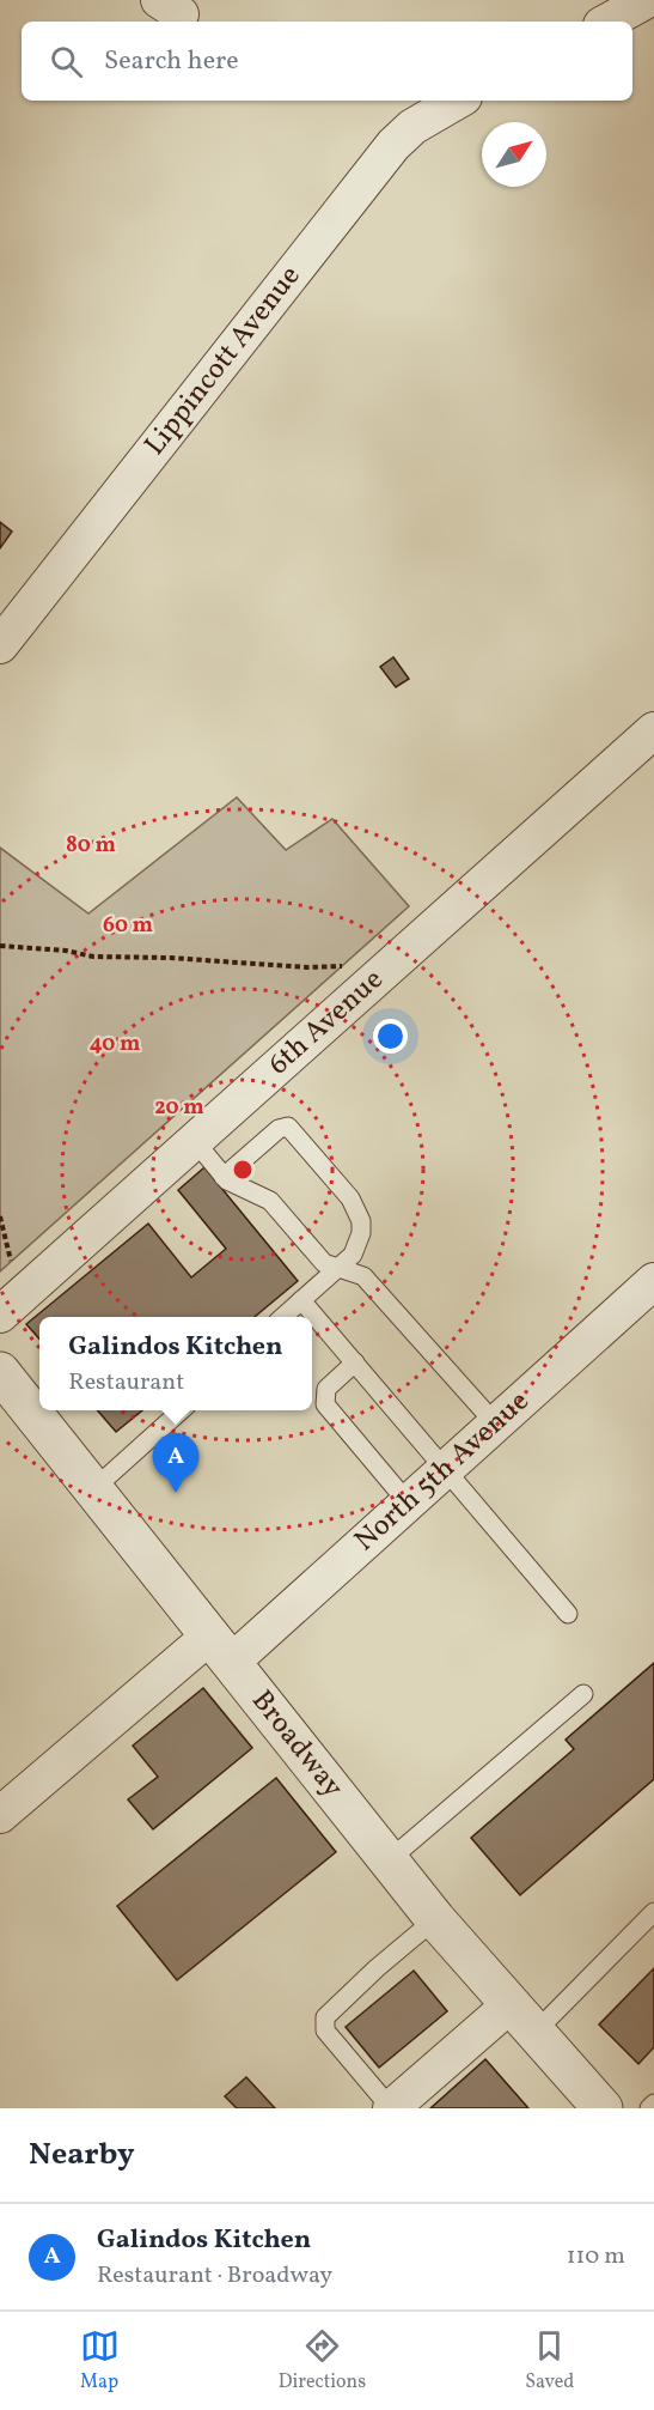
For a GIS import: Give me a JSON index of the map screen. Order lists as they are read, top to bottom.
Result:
{
  "streets": {
    "street": [
      "Lippincott Avenue",
      "6th Avenue",
      "North 5th Avenue",
      "Broadway"
    ]
  },
  "crossings": [
    ["North 5th Avenue", "Broadway"]
  ],
  "north": "top right",
  "page": {
    "search": "Search here",
    "popup": ["Galindos Kitchen", "Restaurant"],
    "pins": "A",
    "heading": "Nearby",
    "list": [
      {
        "mark": "A",
        "name": "Galindos Kitchen",
        "note": "Restaurant · Broadway",
        "value": "110 m"
      }
    ],
    "nav": ["Map", "Directions", "Saved"]
  },
  "rings": [
    "80 m",
    "60 m",
    "40 m",
    "20 m"
  ]
}
